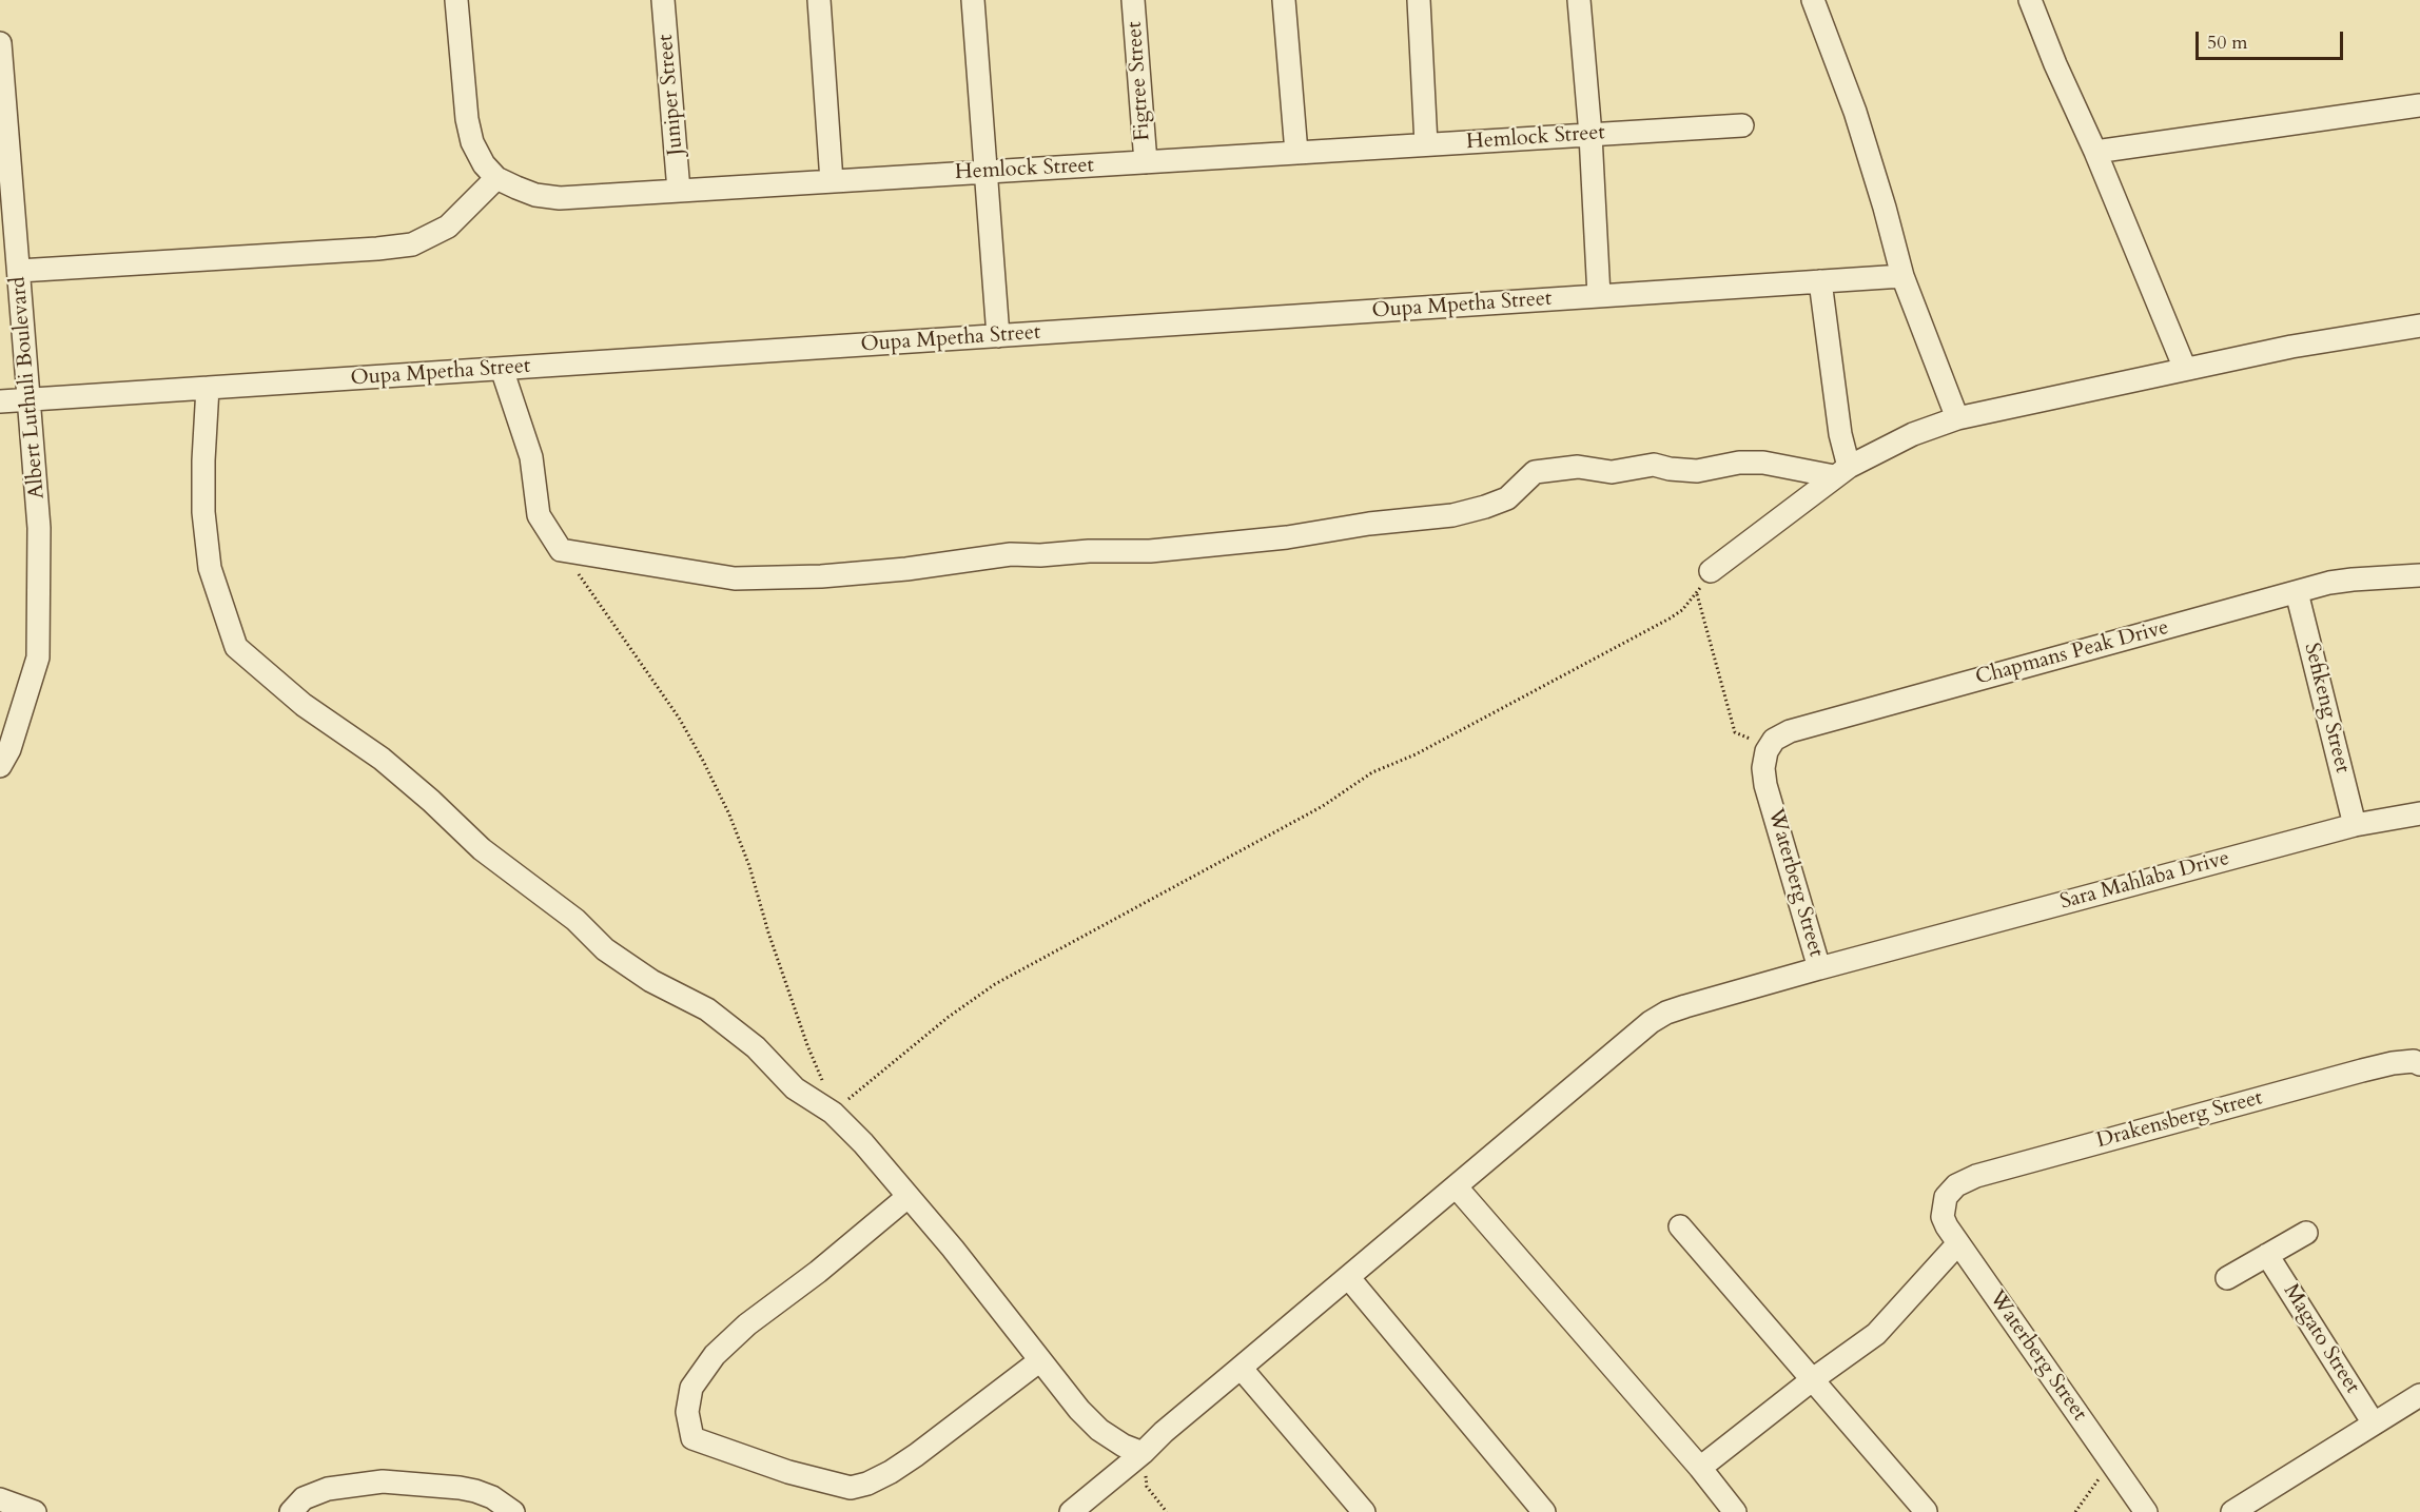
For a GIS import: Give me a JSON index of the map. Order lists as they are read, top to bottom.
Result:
{
  "streets": {
    "street": [
      "Figtree Street",
      "Juniper Street",
      "Hemlock Street",
      "Oupa Mpetha Street",
      "Albert Luthuli Boulevard",
      "Chapmans Peak Drive",
      "Sefikeng Street",
      "Sara Mahlaba Drive",
      "Waterberg Street",
      "Drakensberg Street",
      "Magato Street"
    ]
  },
  "crossings": [
    ["Figtree Street", "Hemlock Street"],
    ["Juniper Street", "Hemlock Street"],
    ["Oupa Mpetha Street", "Albert Luthuli Boulevard"],
    ["Chapmans Peak Drive", "Sefikeng Street"],
    ["Chapmans Peak Drive", "Waterberg Street"],
    ["Sefikeng Street", "Sara Mahlaba Drive"],
    ["Sara Mahlaba Drive", "Waterberg Street"],
    ["Waterberg Street", "Drakensberg Street"]
  ],
  "scale_bar": "50 m"
}
